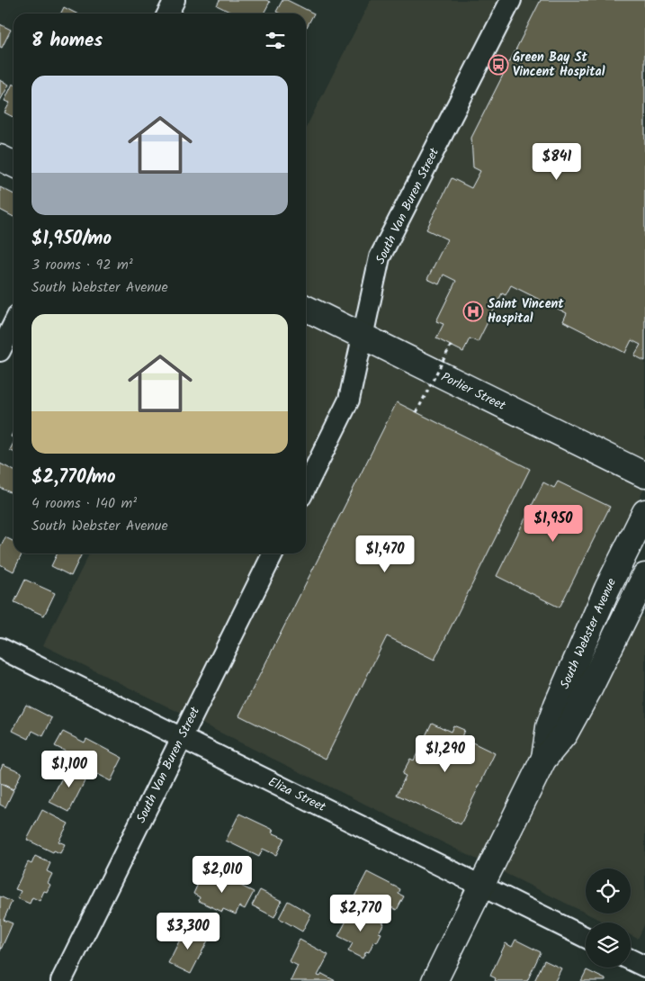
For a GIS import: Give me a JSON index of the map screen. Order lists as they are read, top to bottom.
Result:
{
  "streets": {
    "main road": ["Porlier Street", "South Webster Avenue"],
    "street": ["South Van Buren Street", "Eliza Street"]
  },
  "crossings": [
    ["South Van Buren Street", "Porlier Street"],
    ["South Van Buren Street", "Eliza Street"],
    ["South Webster Avenue", "Eliza Street"]
  ],
  "places": {
    "bus stop": ["Green Bay St Vincent Hospital"],
    "hospital": ["Saint Vincent Hospital"]
  },
  "page": {
    "heading": "8 homes",
    "list": [
      {
        "name": "$1,950/mo",
        "note": "3 rooms · 92 m² · South Webster Avenue"
      },
      {
        "name": "$2,770/mo",
        "note": "4 rooms · 140 m² · South Webster Avenue"
      }
    ],
    "price": [
      "$841",
      "$1,950",
      "$1,470",
      "$1,290",
      "$1,100",
      "$2,010",
      "$2,770",
      "$3,300"
    ]
  }
}
